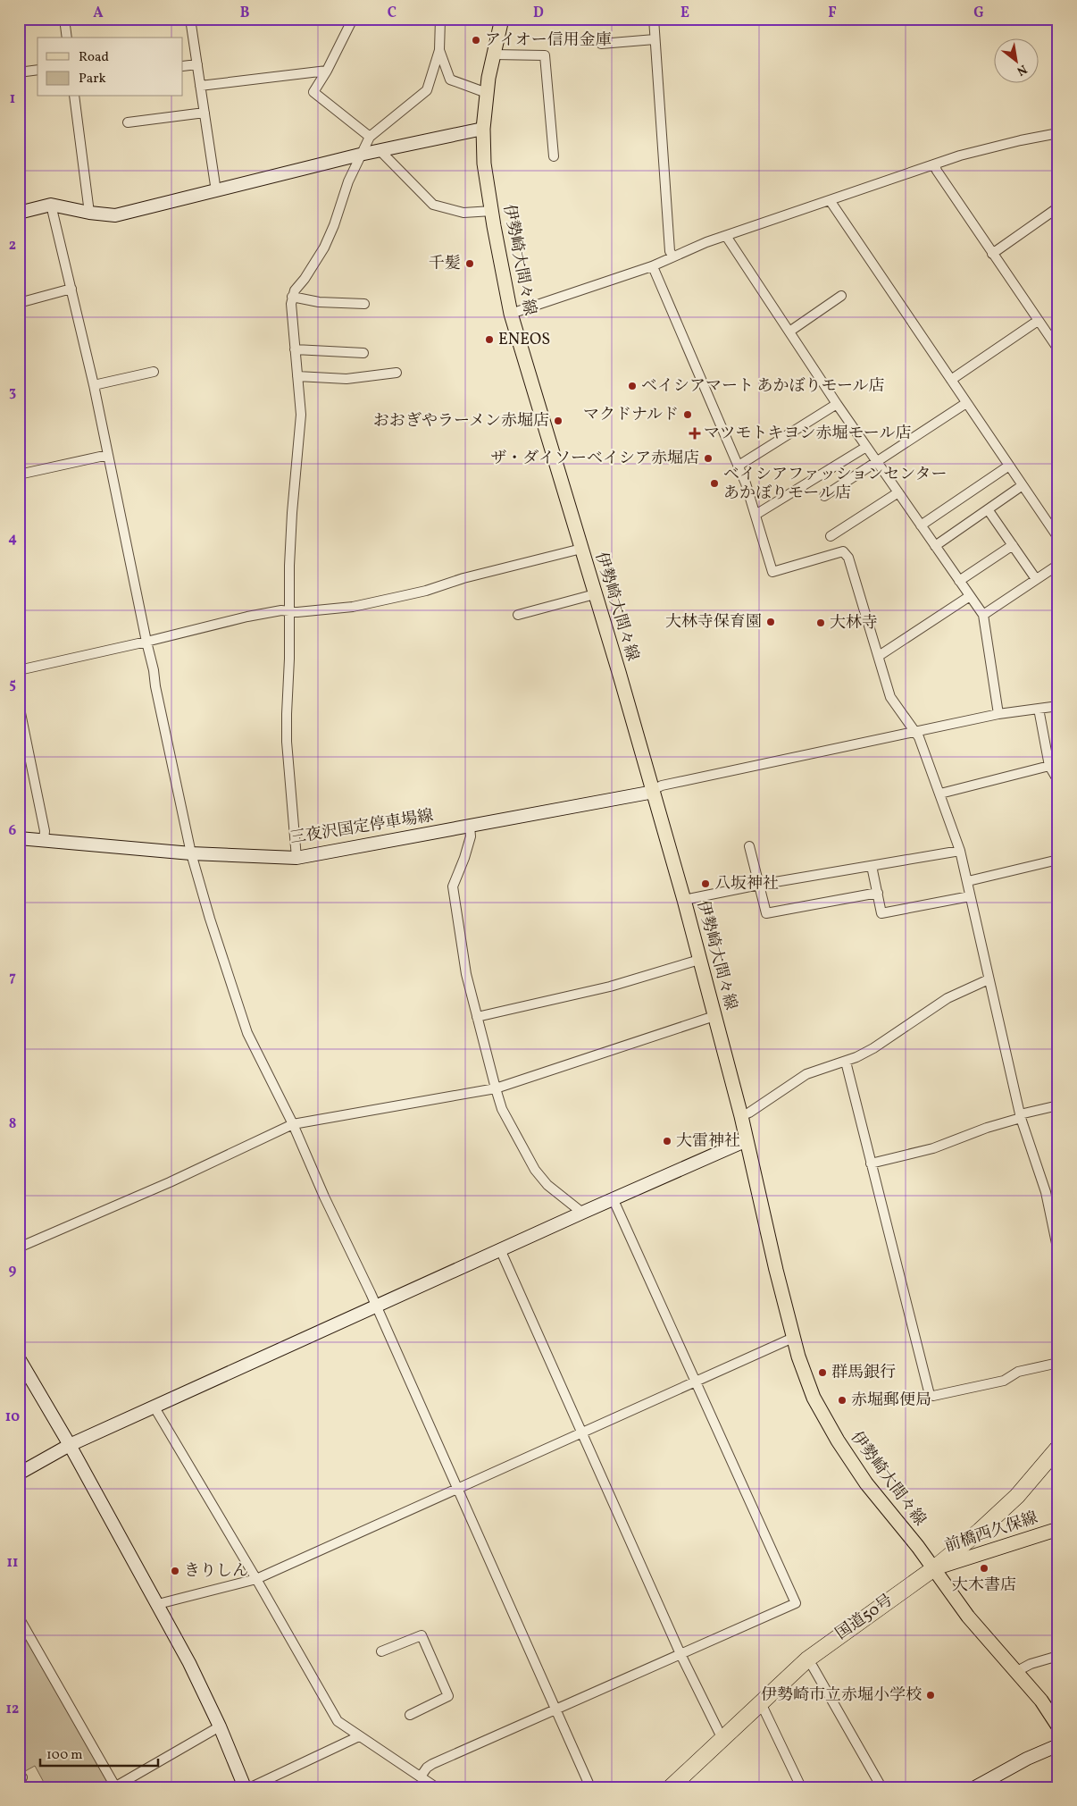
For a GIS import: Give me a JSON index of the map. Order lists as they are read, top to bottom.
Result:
{
  "streets": {
    "highway": ["国道50号"],
    "main road": ["伊勢崎大間々線", "前橋西久保線"],
    "street": ["三夜沢国定停車場線"]
  },
  "crossings": [
    ["伊勢崎大間々線", "三夜沢国定停車場線"],
    ["伊勢崎大間々線", "前橋西久保線"],
    ["伊勢崎大間々線", "国道50号"],
    ["前橋西久保線", "国道50号"]
  ],
  "places": {
    "other": [
      "アイオー信用金庫",
      "千髪",
      "ENEOS",
      "ベイシアマート あかぼりモール店",
      "マクドナルド",
      "おおぎやラーメン赤堀店",
      "ザ・ダイソーベイシア赤堀店",
      "ベイシアファッションセンター あかぼりモール店",
      "大林寺保育園",
      "大林寺",
      "八坂神社",
      "大雷神社",
      "群馬銀行",
      "赤堀郵便局",
      "大木書店",
      "きりしん",
      "伊勢崎市立赤堀小学校"
    ],
    "health": ["マツモトキヨシ赤堀モール店"]
  },
  "legend": ["Road", "Park"],
  "scale_bar": "100 m",
  "north": "bottom right",
  "grid": {
    "columns": [
      "A",
      "B",
      "C",
      "D",
      "E",
      "F",
      "G"
    ],
    "rows": [
      "1",
      "2",
      "3",
      "4",
      "5",
      "6",
      "7",
      "8",
      "9",
      "10",
      "11",
      "12"
    ]
  }
}
